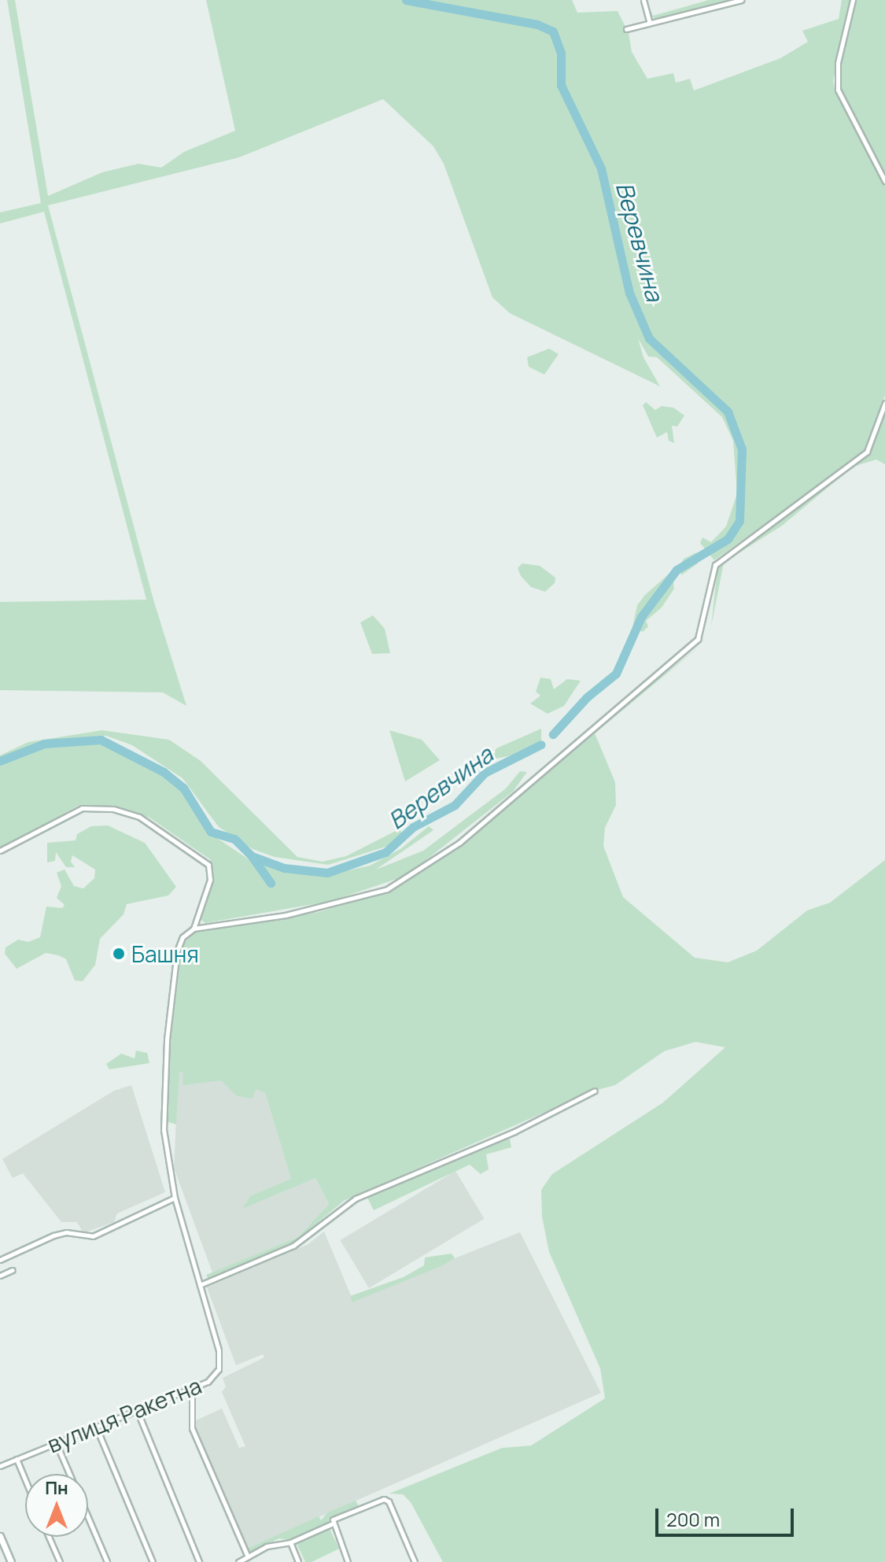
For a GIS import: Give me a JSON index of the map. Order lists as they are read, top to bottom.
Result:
{
  "streets": {
    "street": ["вулиця Ракетна"]
  },
  "water": ["Веревчина"],
  "places": ["Башня"],
  "scale_bar": "200 m",
  "north": "top"
}
